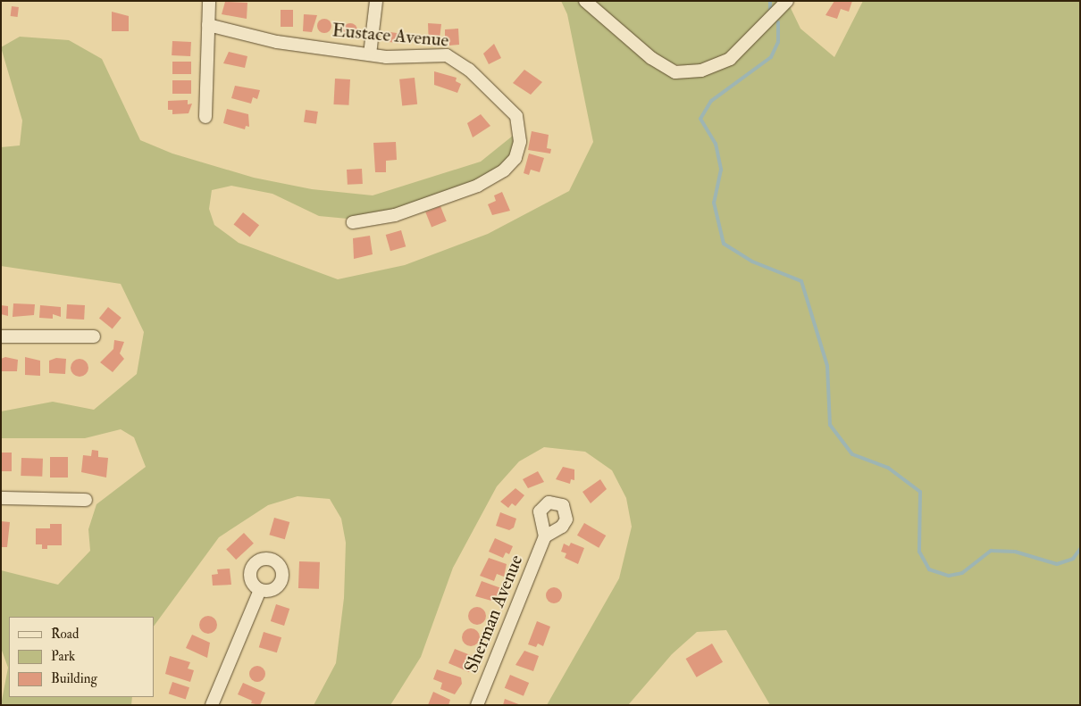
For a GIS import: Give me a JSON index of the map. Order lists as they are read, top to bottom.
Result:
{
  "streets": {
    "street": ["Eustace Avenue", "Sherman Avenue"]
  },
  "legend": ["Road", "Park", "Building"]
}
